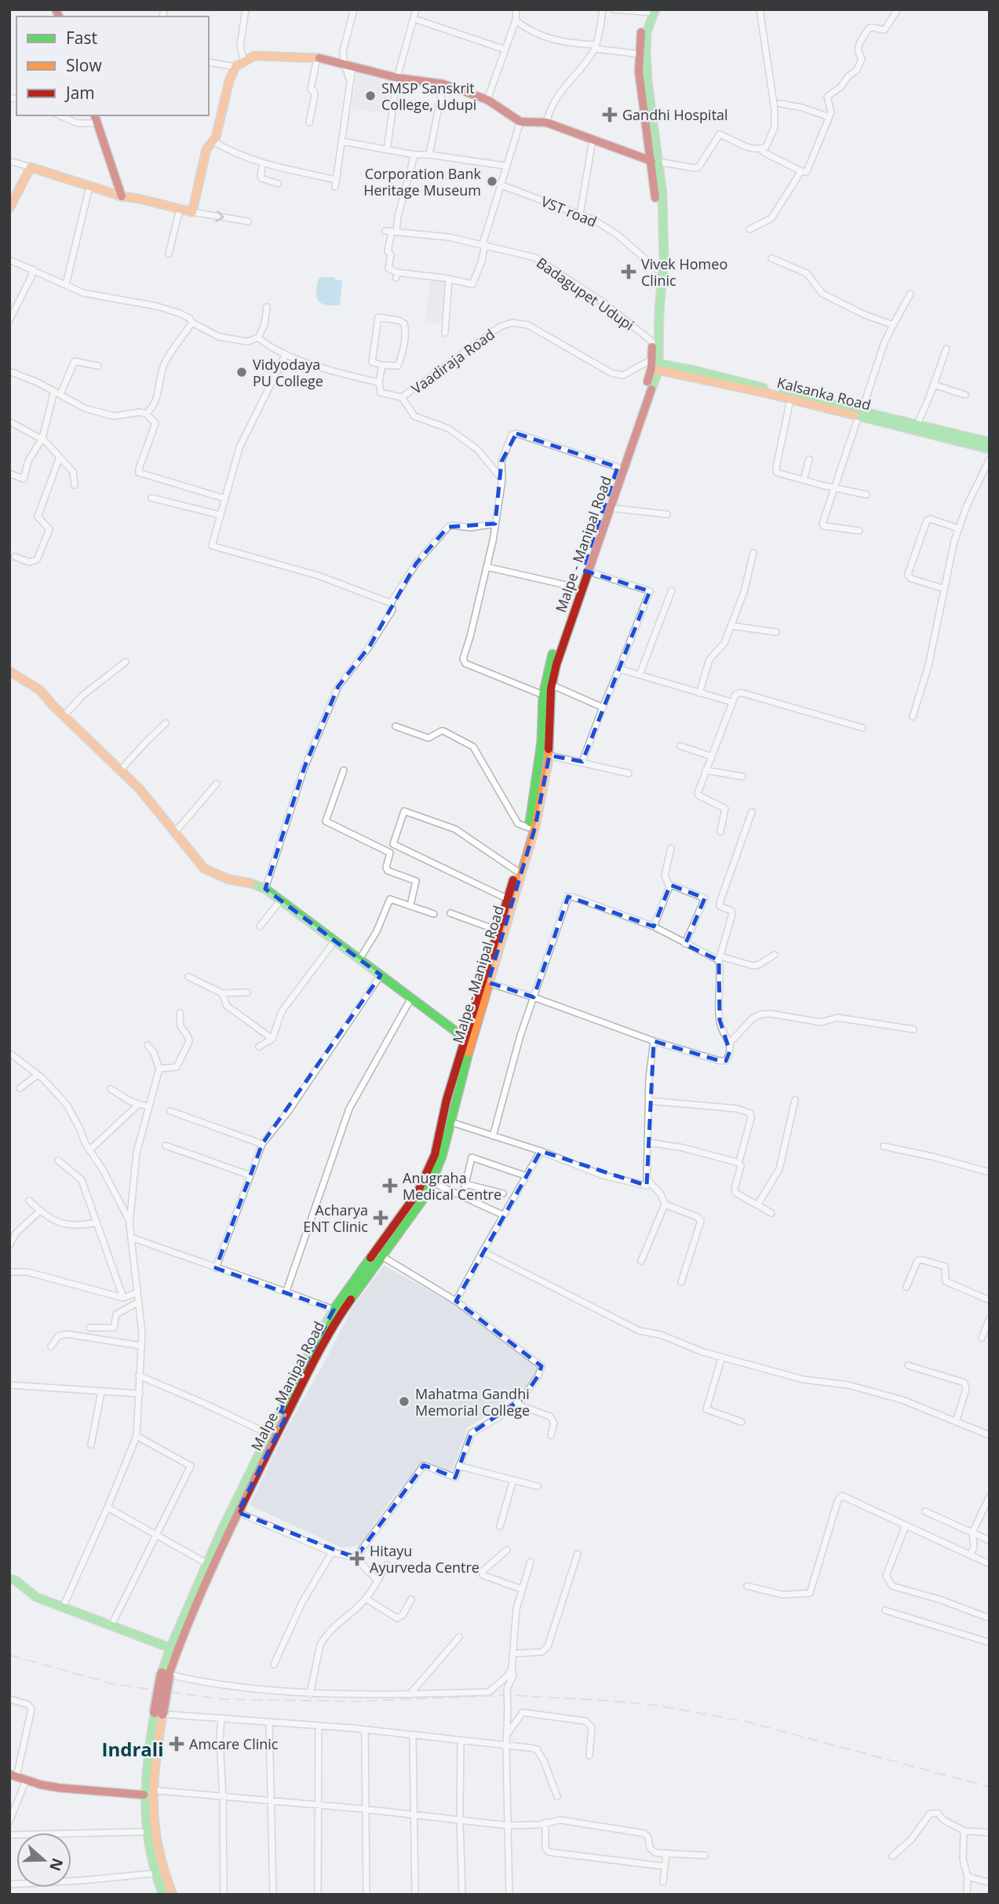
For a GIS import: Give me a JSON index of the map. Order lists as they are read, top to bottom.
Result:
{
  "streets": {
    "main road": ["Kalsanka Road", "Malpe - Manipal Road"],
    "street": ["VST road", "Badagupet Udupi", "Vaadiraja Road"]
  },
  "crossings": [
    ["VST road", "Malpe - Manipal Road"],
    ["Badagupet Udupi", "Malpe - Manipal Road"],
    ["Vaadiraja Road", "Kalsanka Road"],
    ["Vaadiraja Road", "Malpe - Manipal Road"],
    ["Kalsanka Road", "Malpe - Manipal Road"]
  ],
  "districts": ["Indrali"],
  "places": {
    "other": [
      "SMSP Sanskrit College, Udupi",
      "Corporation Bank Heritage Museum",
      "Vidyodaya PU College",
      "Mahatma Gandhi Memorial College"
    ],
    "health": [
      "Gandhi Hospital",
      "Vivek Homeo Clinic",
      "Anugraha Medical Centre",
      "Acharya ENT Clinic",
      "Hitayu Ayurveda Centre",
      "Amcare Clinic"
    ]
  },
  "legend": ["Fast", "Slow", "Jam"],
  "north": "right"
}
